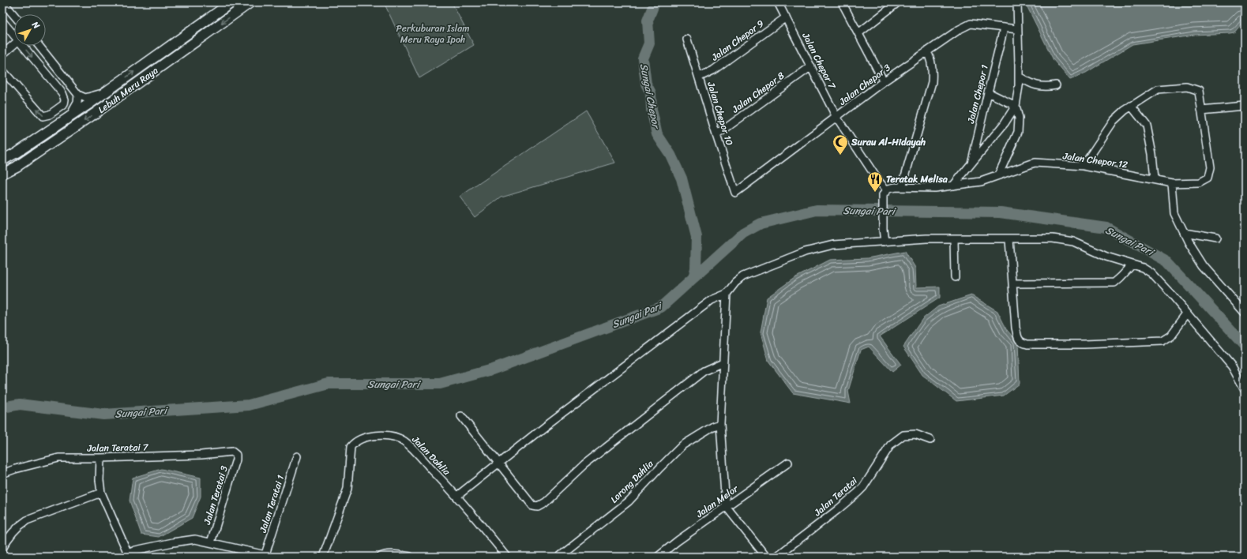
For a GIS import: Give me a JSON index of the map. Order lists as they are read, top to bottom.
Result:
{
  "streets": {
    "main road": ["Lebuh Meru Raya"],
    "street": [
      "Jalan Chepor 9",
      "Jalan Chepor 7",
      "Jalan Chepor 3",
      "Jalan Chepor 8",
      "Jalan Chepor 1",
      "Jalan Chepor 10",
      "Jalan Chepor 12",
      "Jalan Teratai 7",
      "Jalan Dahlia",
      "Lorong Dahlia",
      "Jalan Teratai 3",
      "Jalan Teratai",
      "Jalan Melor",
      "Jalan Teratai 1"
    ]
  },
  "crossings": [
    ["Jalan Chepor 9", "Jalan Chepor 7"],
    ["Jalan Chepor 9", "Jalan Chepor 10"],
    ["Jalan Chepor 7", "Jalan Chepor 3"],
    ["Jalan Chepor 7", "Jalan Chepor 8"],
    ["Jalan Chepor 7", "Jalan Chepor 12"],
    ["Jalan Chepor 3", "Jalan Chepor 1"],
    ["Jalan Chepor 3", "Jalan Chepor 10"],
    ["Jalan Chepor 8", "Jalan Chepor 10"],
    ["Jalan Chepor 1", "Jalan Chepor 12"],
    ["Jalan Teratai 7", "Jalan Teratai 3"]
  ],
  "water": ["Sungai Chepor", "Sungai Pari"],
  "parks": ["Perkuburan Islam Meru Raya Ipoh"],
  "places": {
    "mosque": ["Surau Al-Hidayah"],
    "restaurant": ["Teratak Melisa"]
  },
  "north": "top right"
}
